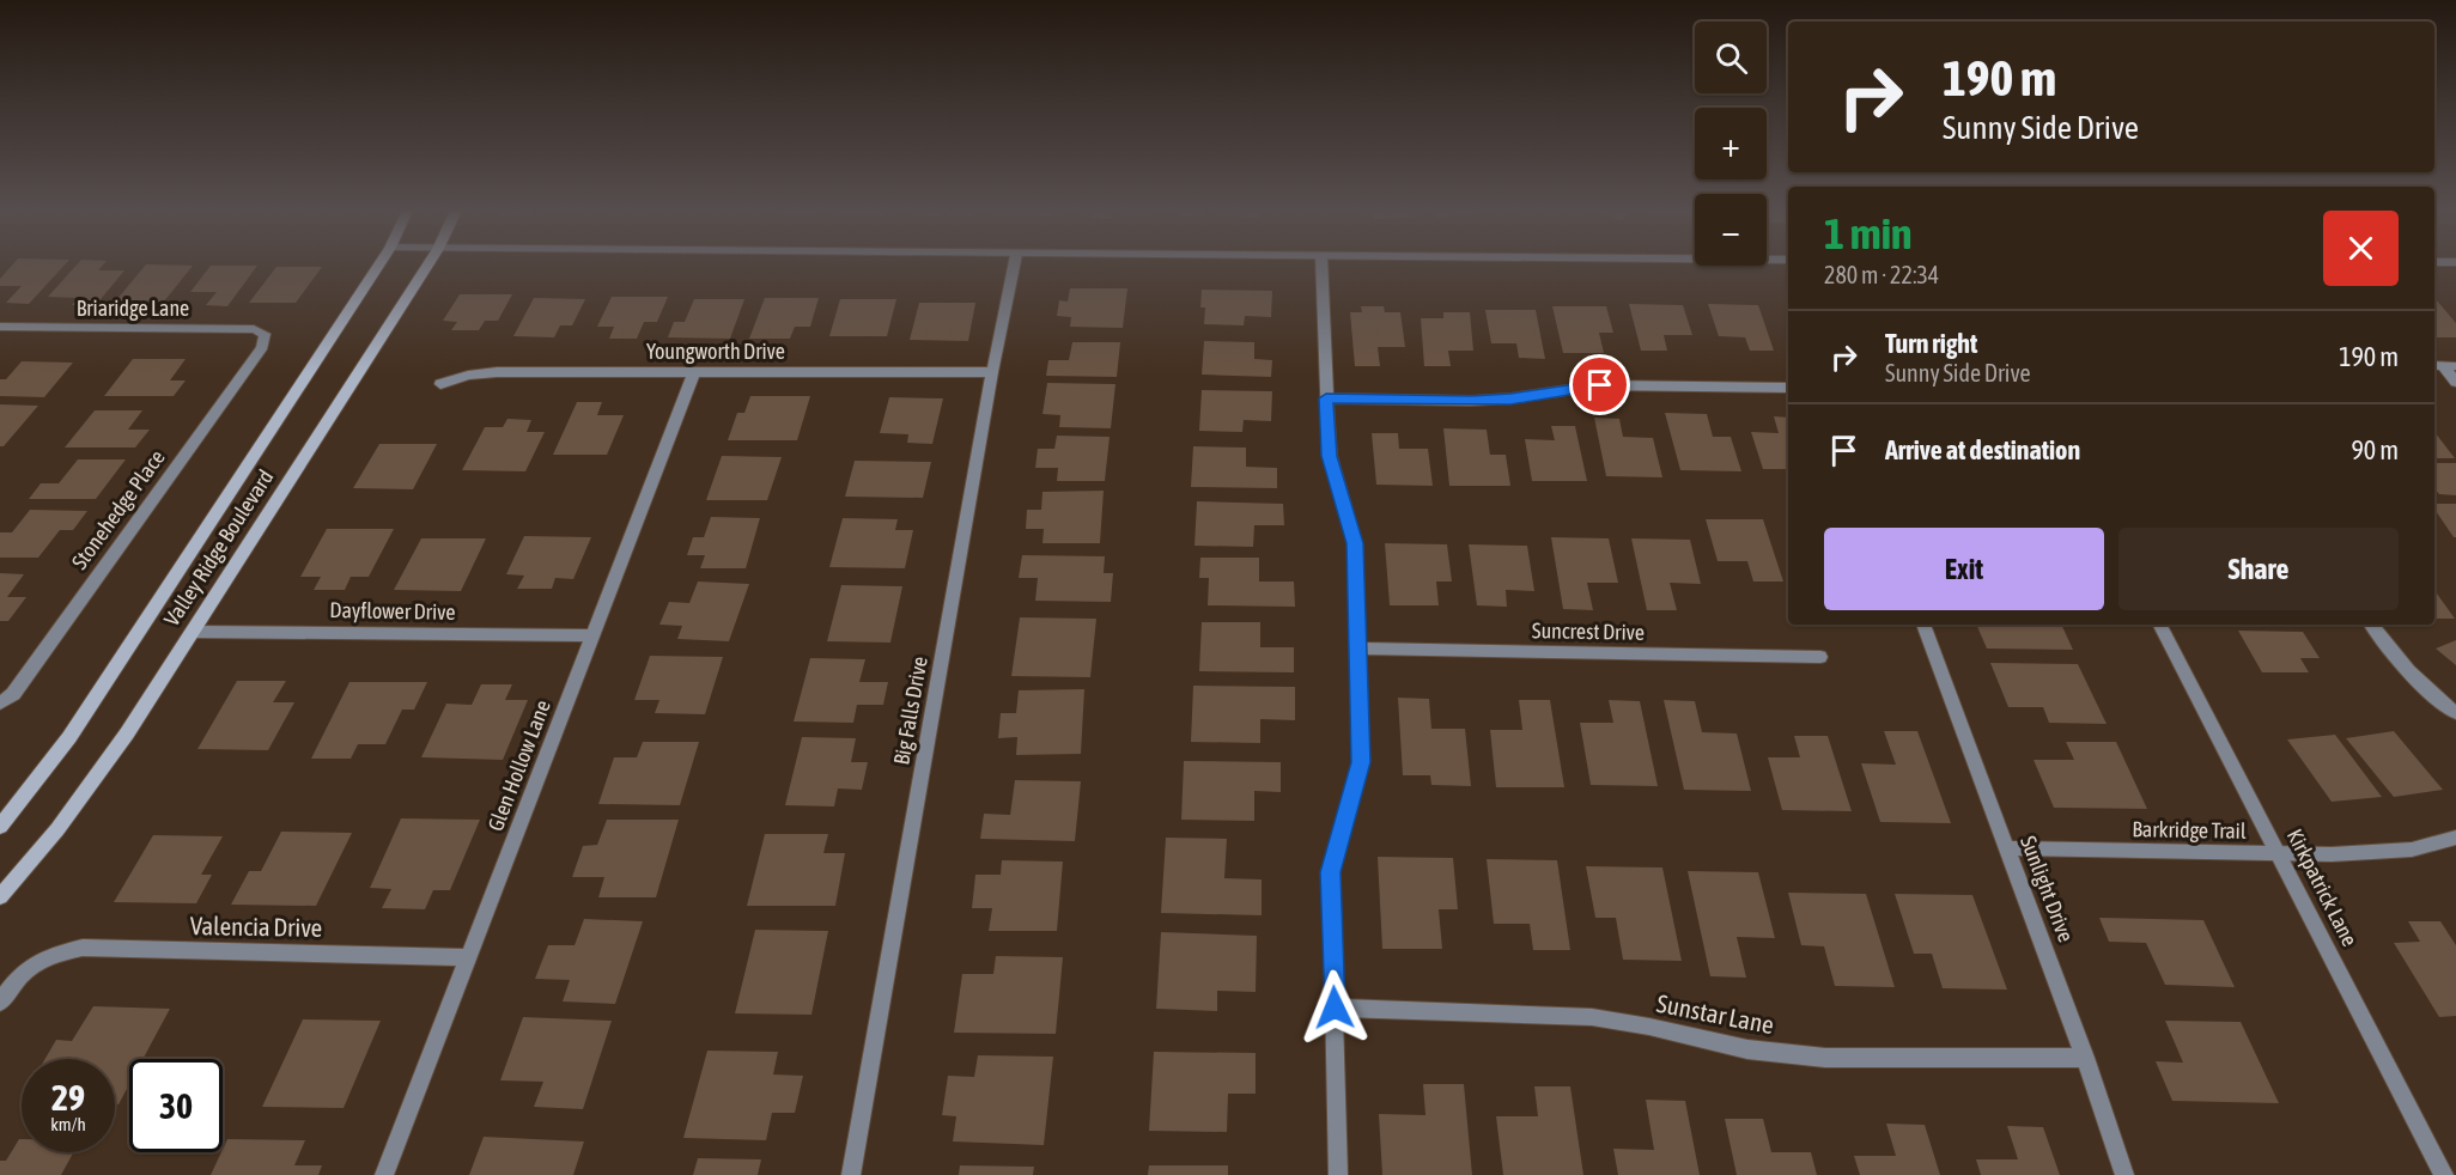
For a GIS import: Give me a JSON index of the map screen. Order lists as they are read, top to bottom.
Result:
{
  "streets": {
    "main road": ["Valley Ridge Boulevard"],
    "street": [
      "Briaridge Lane",
      "Youngworth Drive",
      "Stonehedge Place",
      "Dayflower Drive",
      "Suncrest Drive",
      "Big Falls Drive",
      "Glen Hollow Lane",
      "Barkridge Trail",
      "Kirkpatrick Lane",
      "Sunlight Drive",
      "Valencia Drive",
      "Sunstar Lane"
    ]
  },
  "crossings": [
    ["Briaridge Lane", "Stonehedge Place"],
    ["Youngworth Drive", "Big Falls Drive"],
    ["Youngworth Drive", "Glen Hollow Lane"],
    ["Valley Ridge Boulevard", "Dayflower Drive"],
    ["Dayflower Drive", "Glen Hollow Lane"],
    ["Glen Hollow Lane", "Valencia Drive"],
    ["Barkridge Trail", "Kirkpatrick Lane"],
    ["Barkridge Trail", "Sunlight Drive"],
    ["Sunlight Drive", "Sunstar Lane"]
  ],
  "page": {
    "map_buttons": ["+", "−"],
    "turn": ["190 m", "Sunny Side Drive"],
    "heading": ["1 min", "280 m · 22:34"],
    "list": [
      {
        "name": "Turn right",
        "note": "Sunny Side Drive",
        "value": "190 m"
      },
      {
        "name": "Arrive at destination",
        "value": "90 m"
      }
    ],
    "buttons": ["Exit", "Share"],
    "speed": "29 km/h",
    "limit": "30"
  }
}
